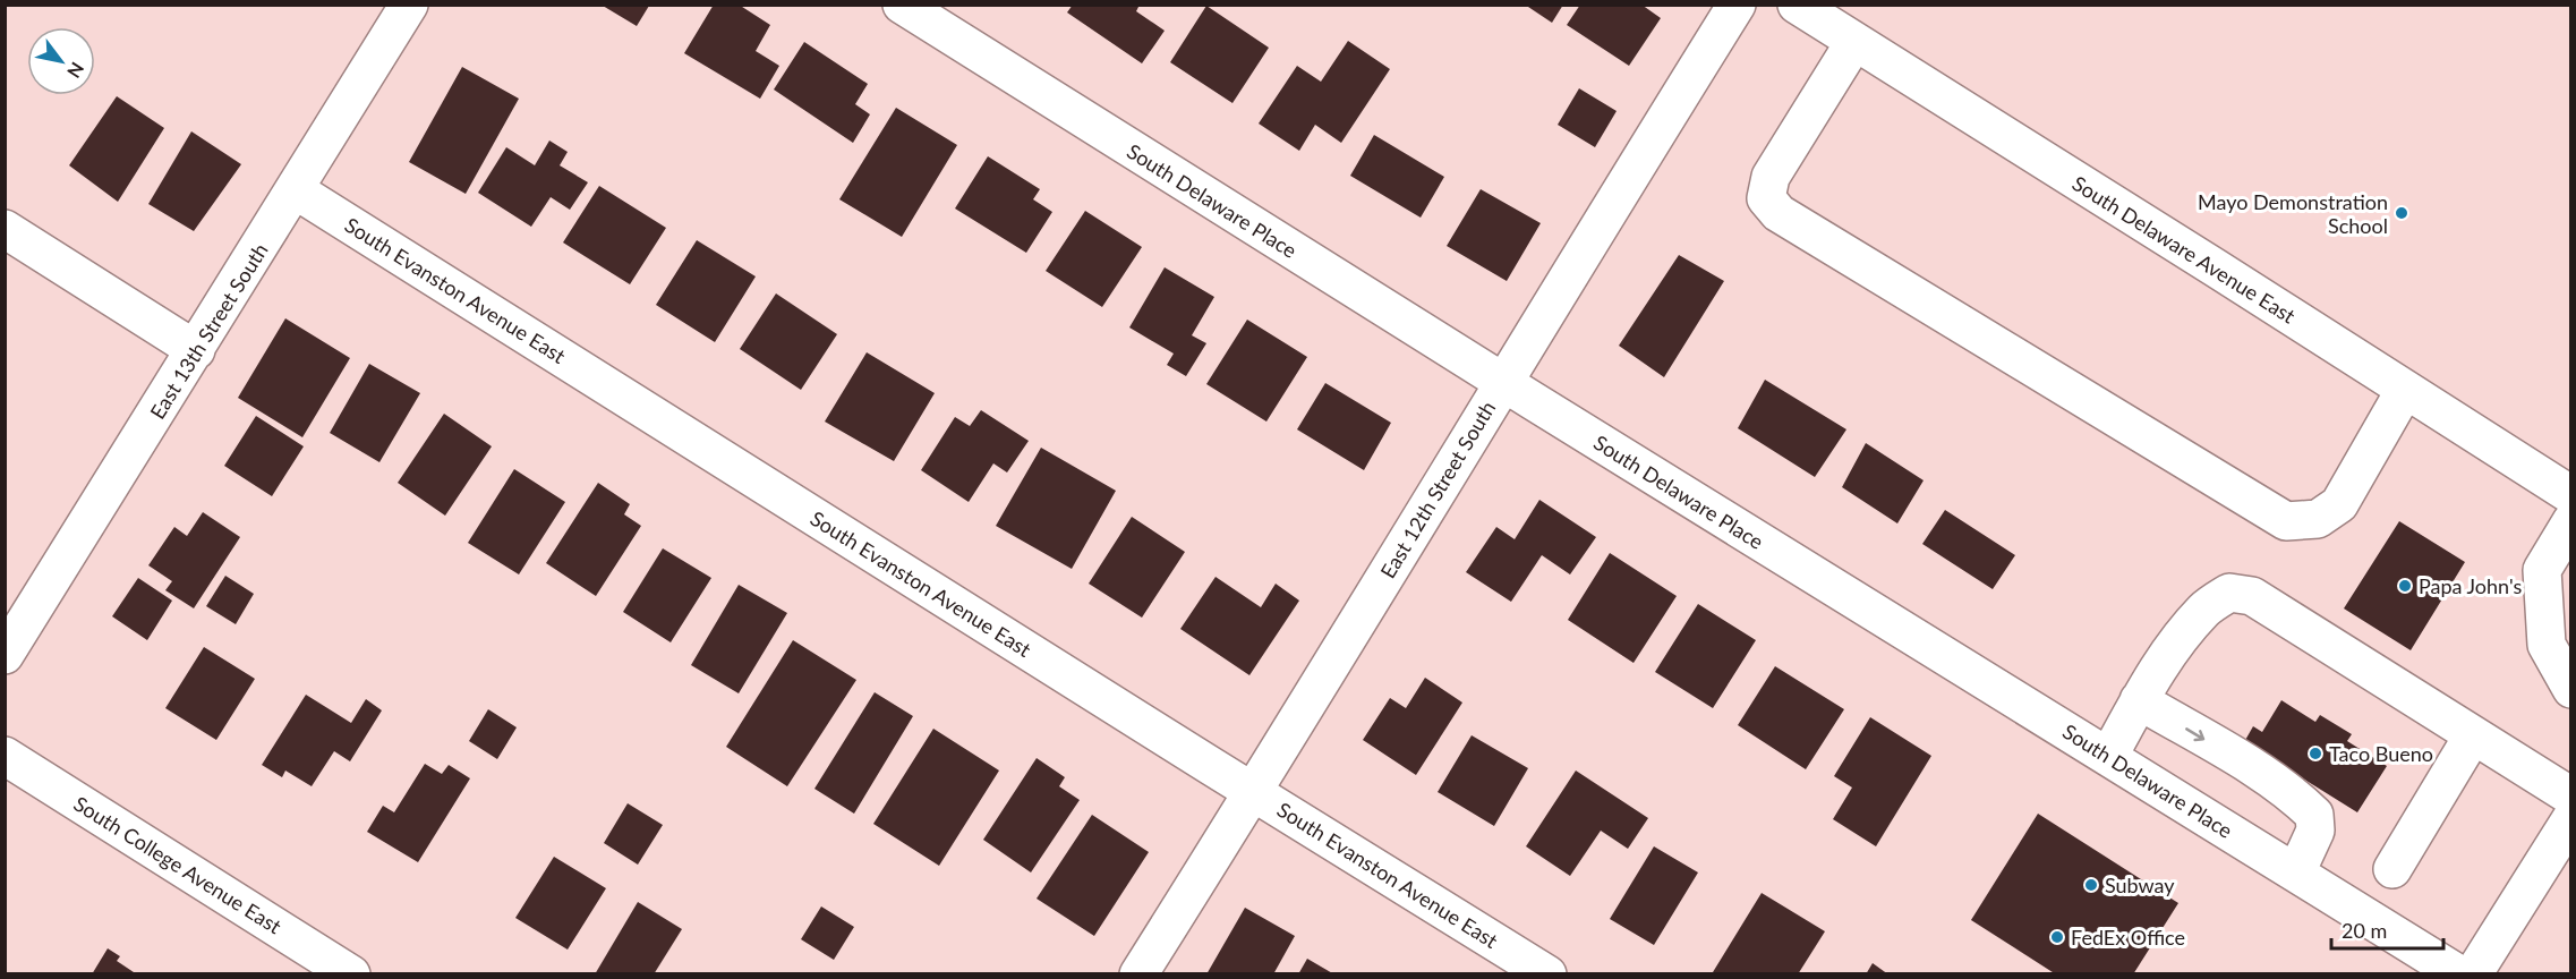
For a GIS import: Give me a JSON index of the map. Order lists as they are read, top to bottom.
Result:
{
  "streets": {
    "street": [
      "South Delaware Place",
      "South Delaware Avenue East",
      "South Evanston Avenue East",
      "East 13th Street South",
      "East 12th Street South",
      "South College Avenue East"
    ]
  },
  "crossings": [
    ["South Delaware Place", "East 12th Street South"],
    ["South Evanston Avenue East", "East 13th Street South"],
    ["South Evanston Avenue East", "East 12th Street South"]
  ],
  "places": [
    "Mayo Demonstration School",
    "Papa John's",
    "Taco Bueno",
    "Subway",
    "FedEx Office"
  ],
  "scale_bar": "20 m",
  "north": "bottom right"
}
